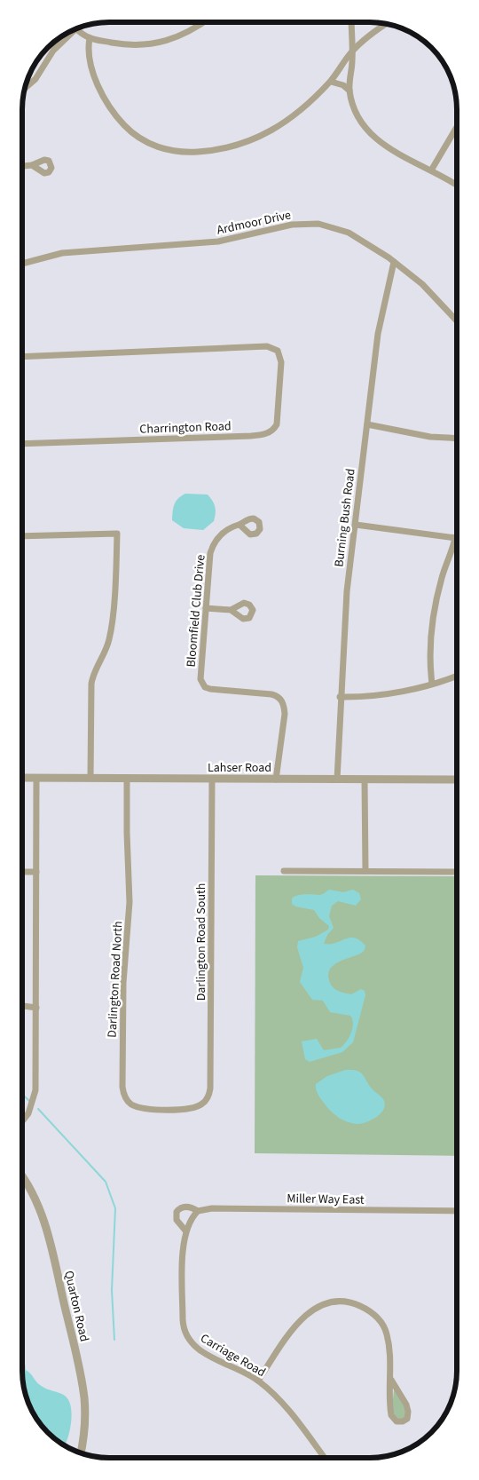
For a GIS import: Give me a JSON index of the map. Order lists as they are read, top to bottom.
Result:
{
  "streets": {
    "street": [
      "Ardmoor Drive",
      "Charrington Road",
      "Burning Bush Road",
      "Bloomfield Club Drive",
      "Lahser Road",
      "Darlington Road South",
      "Darlington Road North",
      "Miller Way East",
      "Quarton Road",
      "Carriage Road"
    ]
  },
  "crossings": [
    ["Ardmoor Drive", "Burning Bush Road"],
    ["Burning Bush Road", "Lahser Road"],
    ["Bloomfield Club Drive", "Lahser Road"],
    ["Lahser Road", "Darlington Road South"],
    ["Lahser Road", "Darlington Road North"],
    ["Darlington Road South", "Darlington Road North"],
    ["Miller Way East", "Carriage Road"]
  ]
}
